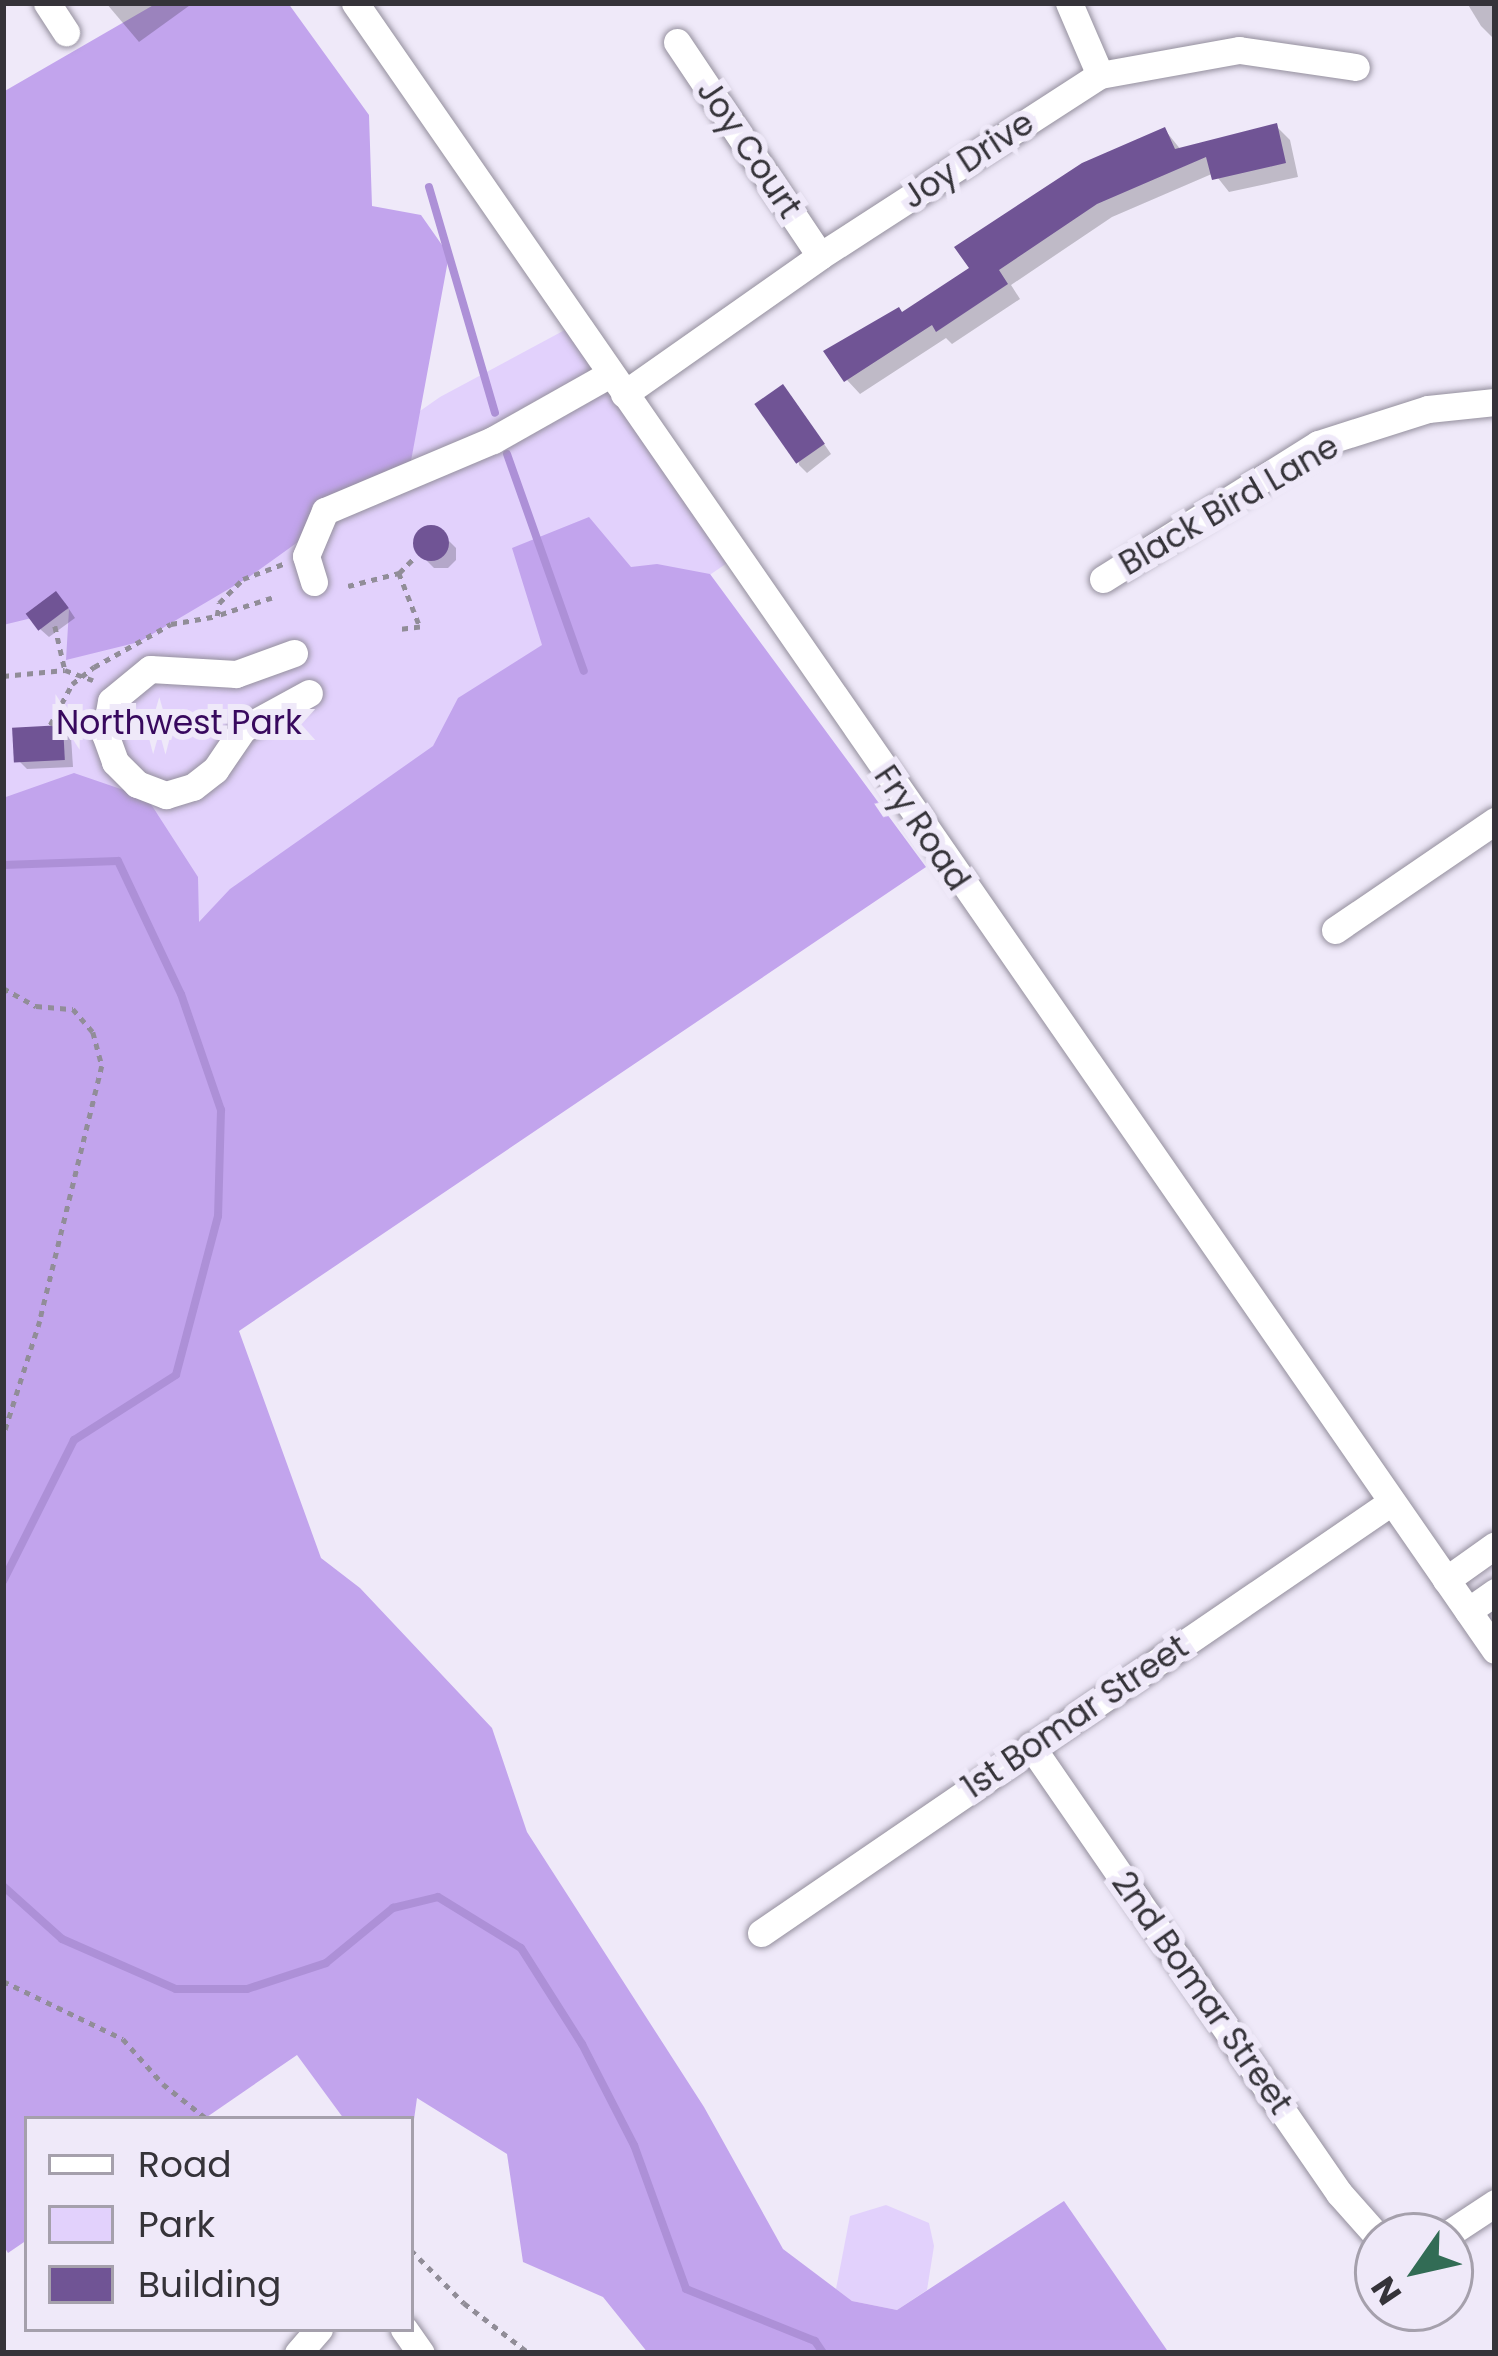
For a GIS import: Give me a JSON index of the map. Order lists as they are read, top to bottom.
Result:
{
  "streets": {
    "street": [
      "Joy Court",
      "Joy Drive",
      "Black Bird Lane",
      "Fry Road",
      "1st Bomar Street",
      "2nd Bomar Street"
    ]
  },
  "crossings": [
    ["Joy Court", "Joy Drive"],
    ["Joy Drive", "Fry Road"],
    ["Fry Road", "1st Bomar Street"],
    ["1st Bomar Street", "2nd Bomar Street"]
  ],
  "parks": ["Northwest Park"],
  "legend": ["Road", "Park", "Building"],
  "north": "bottom left"
}
